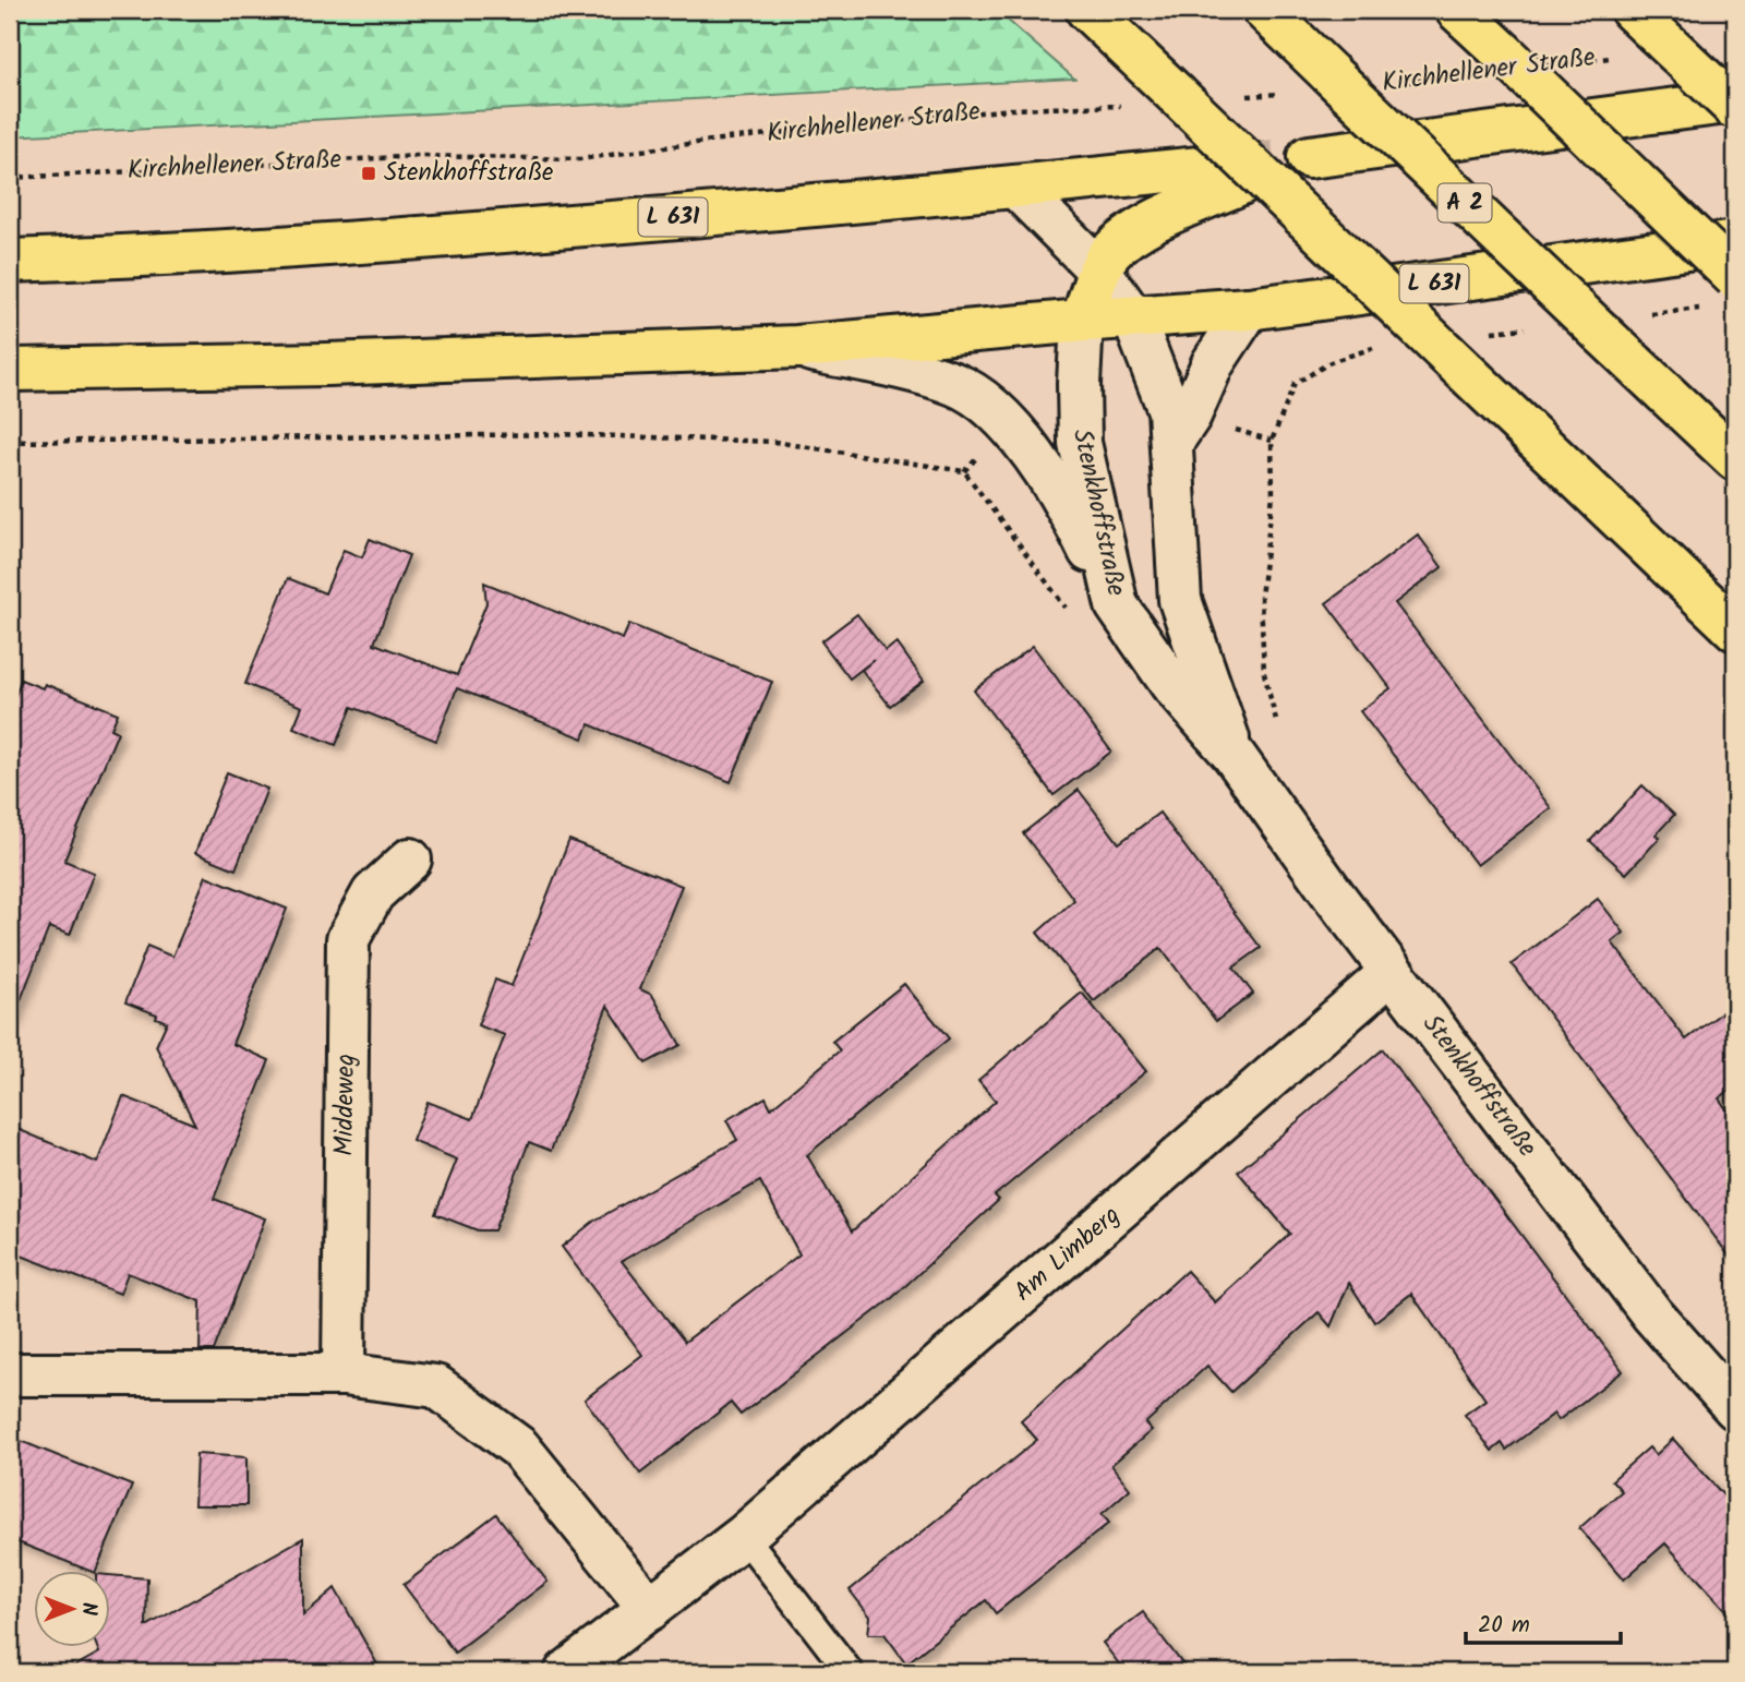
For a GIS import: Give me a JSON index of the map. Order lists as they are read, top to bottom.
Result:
{
  "streets": {
    "main road": ["A 2", "L 631"],
    "street": ["Stenkhoffstraße", "Middeweg", "Am Limberg"],
    "path": ["Kirchhellener Straße"]
  },
  "crossings": [
    ["L 631", "Stenkhoffstraße"],
    ["Stenkhoffstraße", "Am Limberg"]
  ],
  "places": {
    "transit": ["Stenkhoffstraße"]
  },
  "scale_bar": "20 m",
  "north": "right"
}
